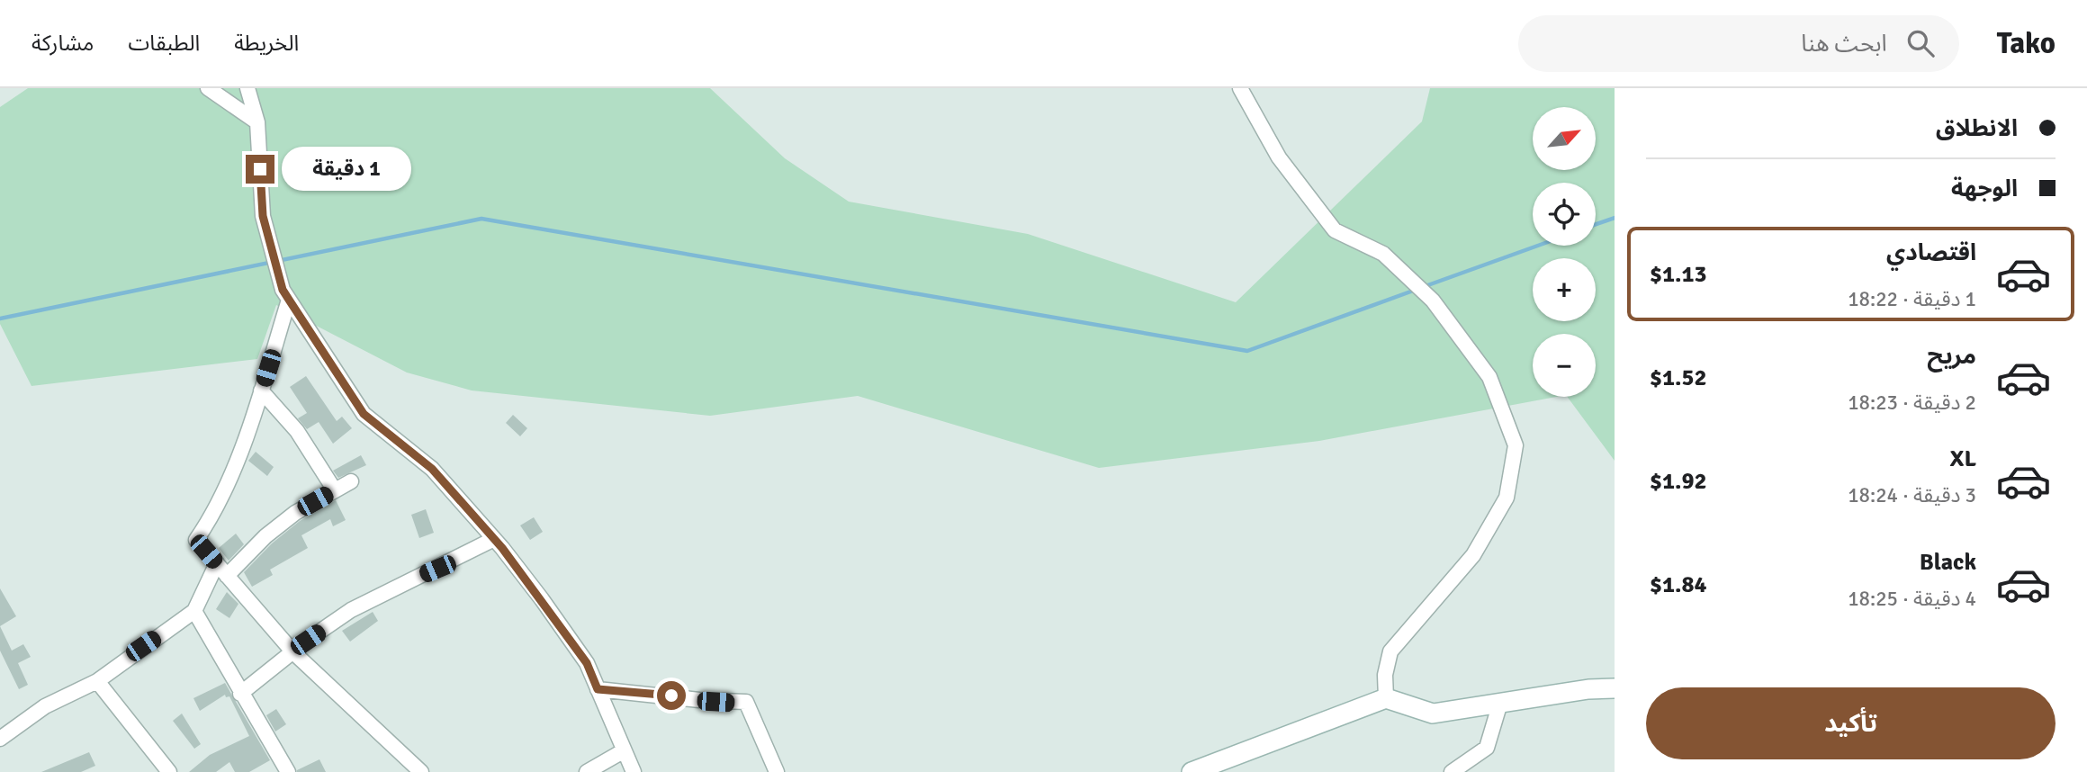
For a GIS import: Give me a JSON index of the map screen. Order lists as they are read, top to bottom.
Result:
{
  "north": "top right",
  "page": {
    "header": "Tako",
    "search": "ابحث هنا",
    "nav": ["الخريطة", "الطبقات", "مشاركة"],
    "banner": ["الانطلاق", "الوجهة"],
    "map_buttons": ["+", "−"],
    "bubble": "1 دقيقة",
    "list": [
      {
        "name": "اقتصادي",
        "note": "1 دقيقة · 18:22",
        "value": "$1.13"
      },
      {
        "name": "مريح",
        "note": "2 دقيقة · 18:23",
        "value": "$1.52"
      },
      {
        "name": "XL",
        "note": "3 دقيقة · 18:24",
        "value": "$1.92"
      },
      {
        "name": "Black",
        "note": "4 دقيقة · 18:25",
        "value": "$1.84"
      }
    ],
    "buttons": "تأكيد"
  }
}
